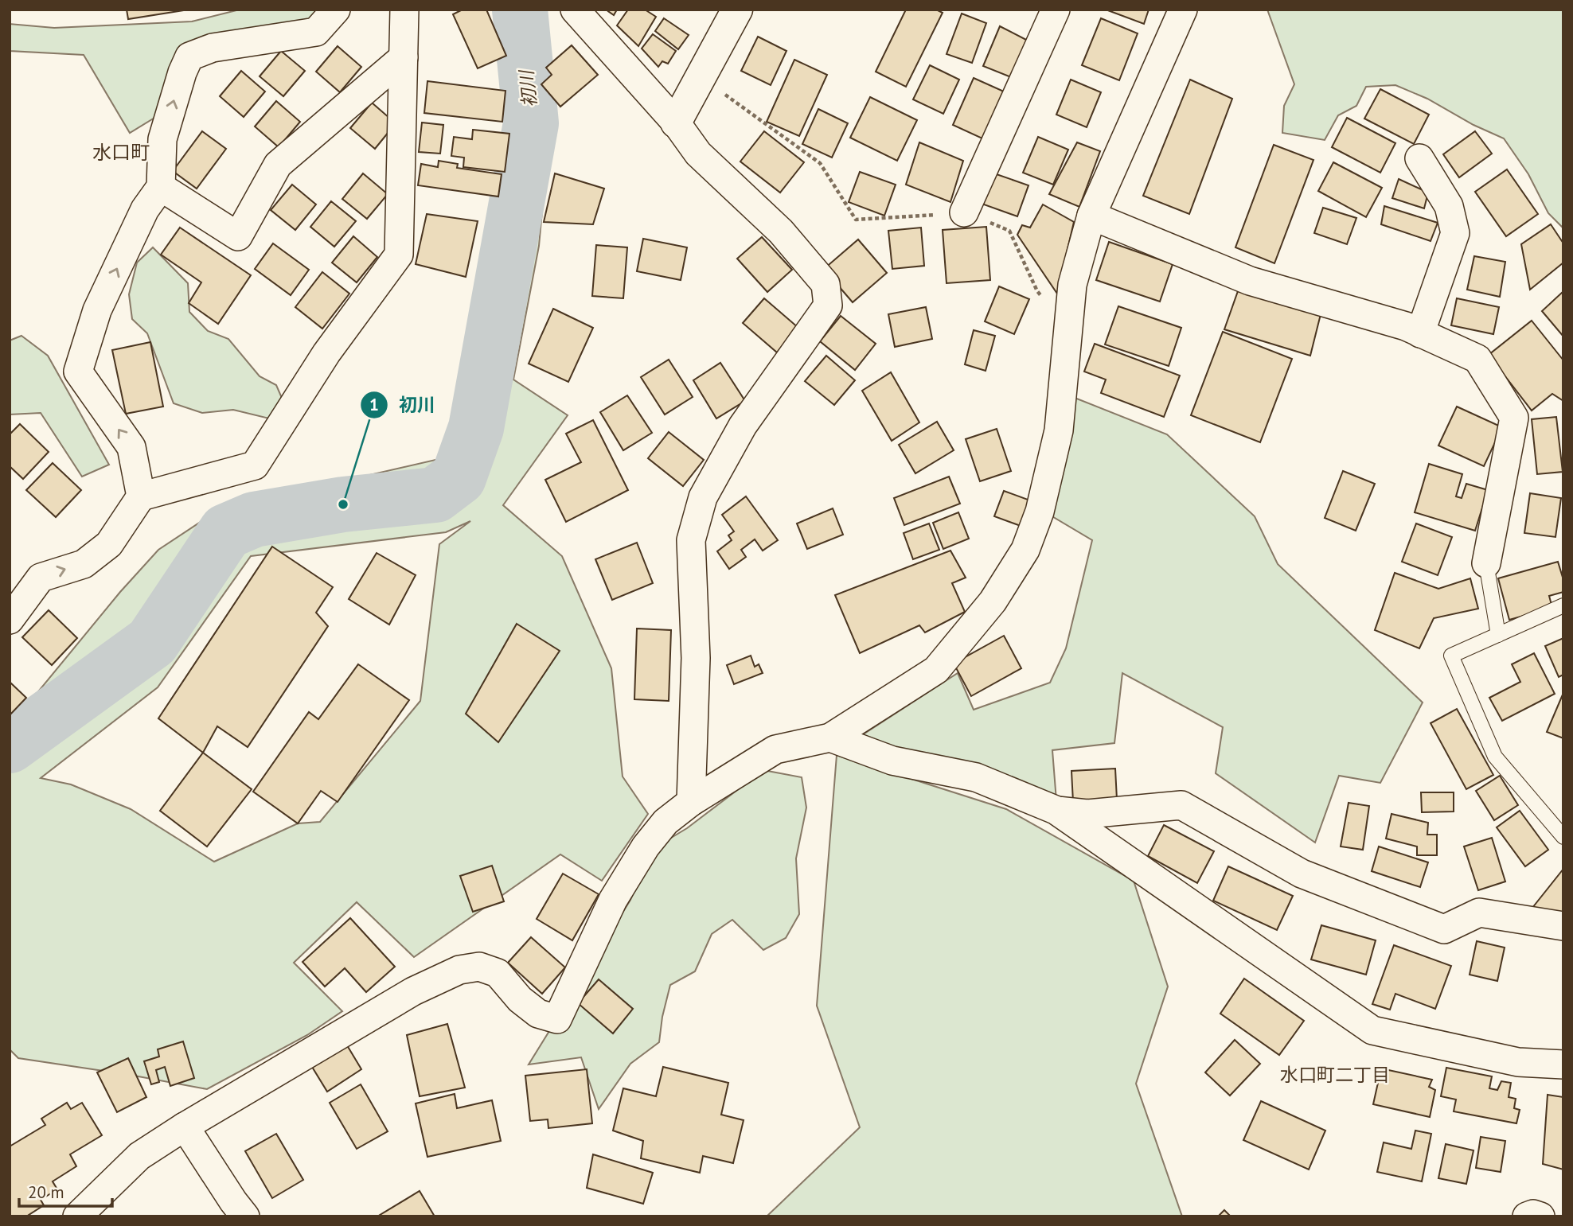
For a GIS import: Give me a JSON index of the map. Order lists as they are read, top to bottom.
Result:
{
  "districts": ["水口町", "水口町二丁目"],
  "water": ["初川"],
  "places": ["初川"],
  "scale_bar": "20 m"
}
